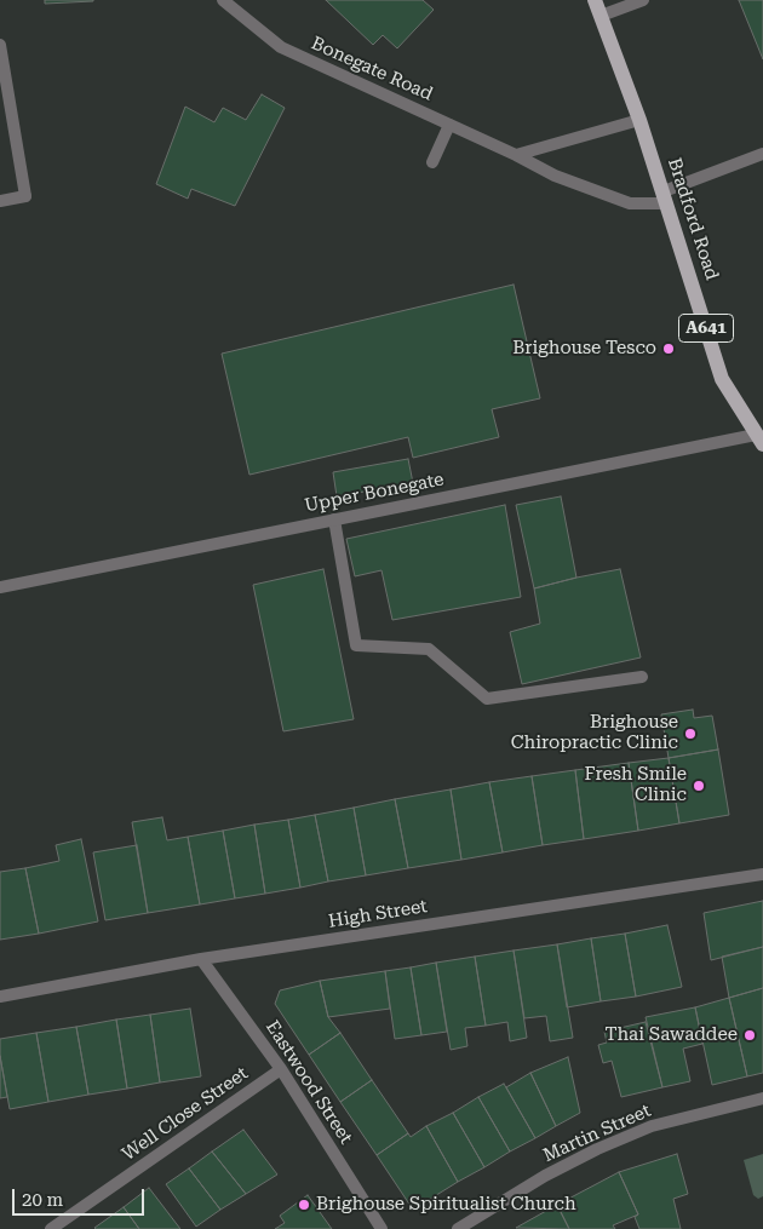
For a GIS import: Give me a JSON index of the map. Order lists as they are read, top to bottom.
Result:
{
  "streets": {
    "main road": ["Bradford Road", "A641"],
    "street": [
      "Bonegate Road",
      "Upper Bonegate",
      "High Street",
      "Eastwood Street",
      "Well Close Street",
      "Martin Street"
    ]
  },
  "crossings": [
    ["Bonegate Road", "Bradford Road"],
    ["Bradford Road", "Upper Bonegate"],
    ["High Street", "Eastwood Street"],
    ["Eastwood Street", "Well Close Street"]
  ],
  "places": [
    "Brighouse Tesco",
    "Brighouse Chiropractic Clinic",
    "Fresh Smile Clinic",
    "Thai Sawaddee",
    "Brighouse Spiritualist Church"
  ],
  "scale_bar": "20 m"
}
